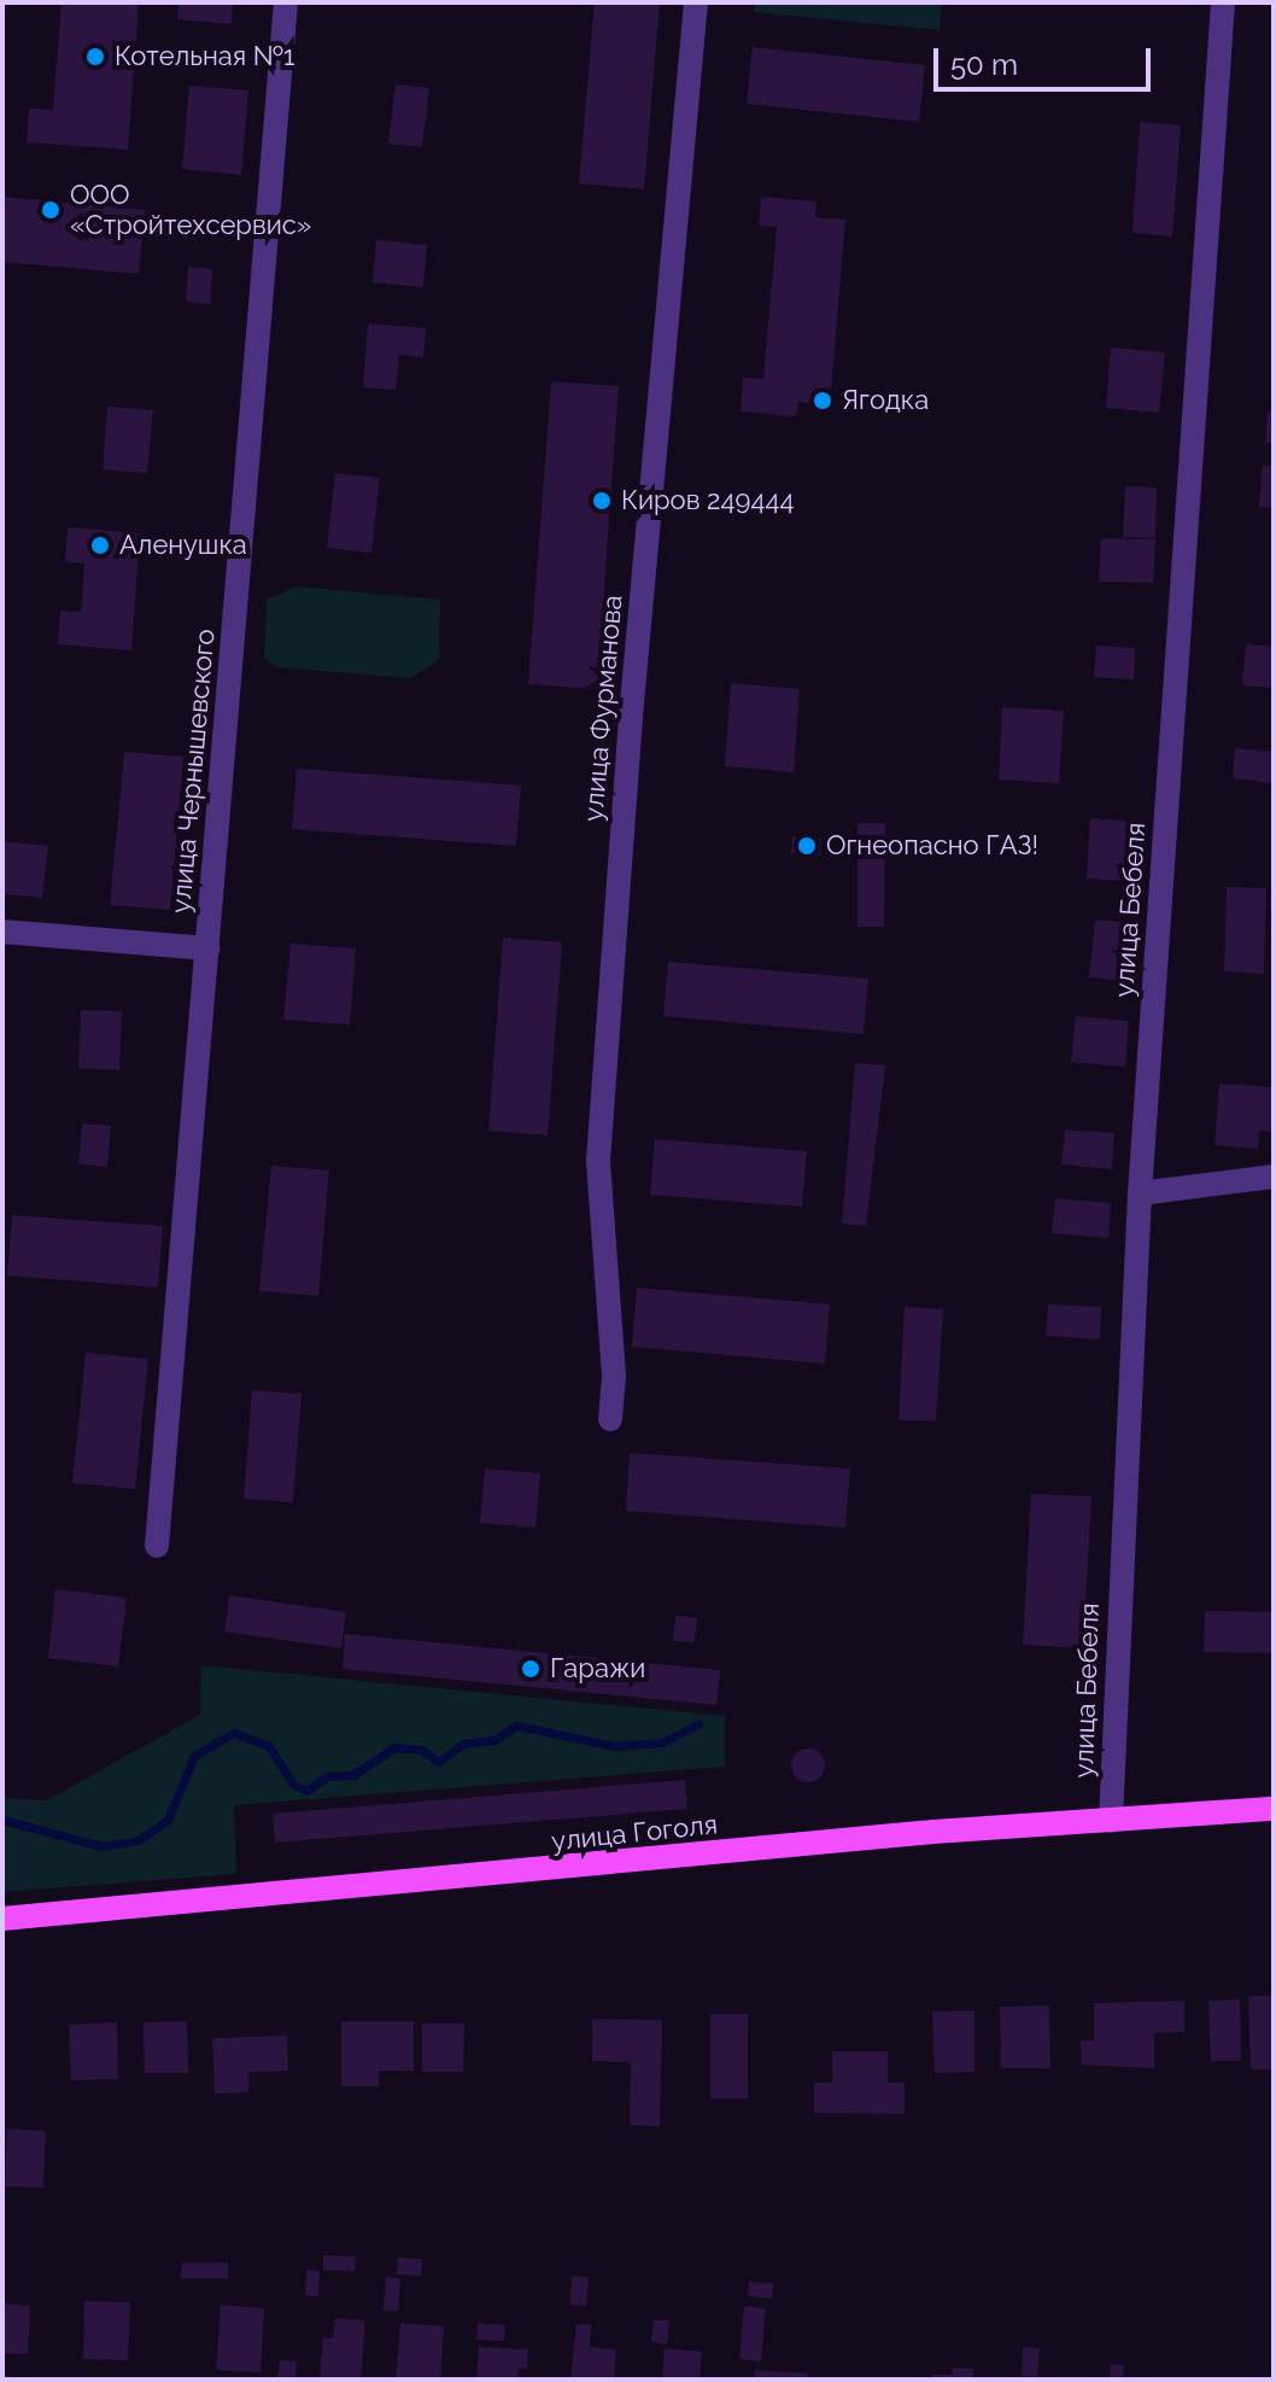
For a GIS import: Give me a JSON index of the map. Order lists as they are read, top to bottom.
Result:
{
  "streets": {
    "main road": ["улица Гоголя"],
    "street": ["улица Фурманова", "улица Чернышевского", "улица Бебеля"]
  },
  "crossings": [
    ["улица Бебеля", "улица Гоголя"]
  ],
  "places": [
    "Котельная №1",
    "ООО «Стройтехсервис»",
    "Ягодка",
    "Киров 249444",
    "Аленушка",
    "Огнеопасно ГАЗ!",
    "Гаражи"
  ],
  "scale_bar": "50 m"
}
